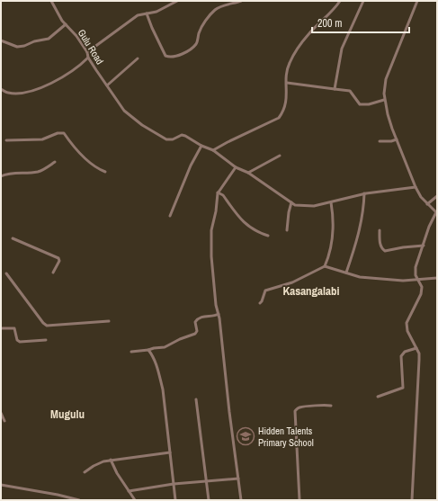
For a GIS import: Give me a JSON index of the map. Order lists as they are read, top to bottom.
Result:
{
  "streets": {
    "street": ["Gulu Road"]
  },
  "districts": ["Kasangalabi", "Mugulu"],
  "places": {
    "school or university": ["Hidden Talents Primary School"]
  },
  "scale_bar": "200 m"
}
